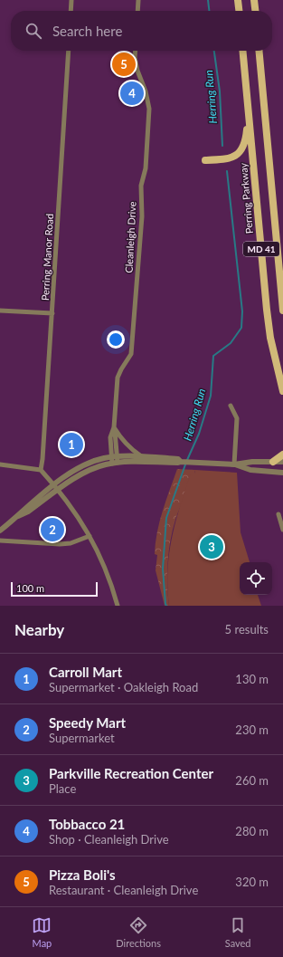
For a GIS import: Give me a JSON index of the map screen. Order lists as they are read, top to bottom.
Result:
{
  "streets": {
    "main road": ["Perring Parkway", "MD 41"],
    "street": ["Cleanleigh Drive", "Perring Manor Road"]
  },
  "water": ["Herring Run"],
  "scale_bar": "100 m",
  "page": {
    "search": "Search here",
    "pins": [
      "5",
      "4",
      "1",
      "2",
      "3"
    ],
    "scale": "100 m",
    "heading": ["Nearby", "5 results"],
    "list": [
      {
        "mark": "1",
        "name": "Carroll Mart",
        "note": "Supermarket · Oakleigh Road",
        "value": "130 m"
      },
      {
        "mark": "2",
        "name": "Speedy Mart",
        "note": "Supermarket",
        "value": "230 m"
      },
      {
        "mark": "3",
        "name": "Parkville Recreation Center",
        "note": "Place",
        "value": "260 m"
      },
      {
        "mark": "4",
        "name": "Tobbacco 21",
        "note": "Shop · Cleanleigh Drive",
        "value": "280 m"
      },
      {
        "mark": "5",
        "name": "Pizza Boli's",
        "note": "Restaurant · Cleanleigh Drive",
        "value": "320 m"
      }
    ],
    "nav": ["Map", "Directions", "Saved"]
  }
}
